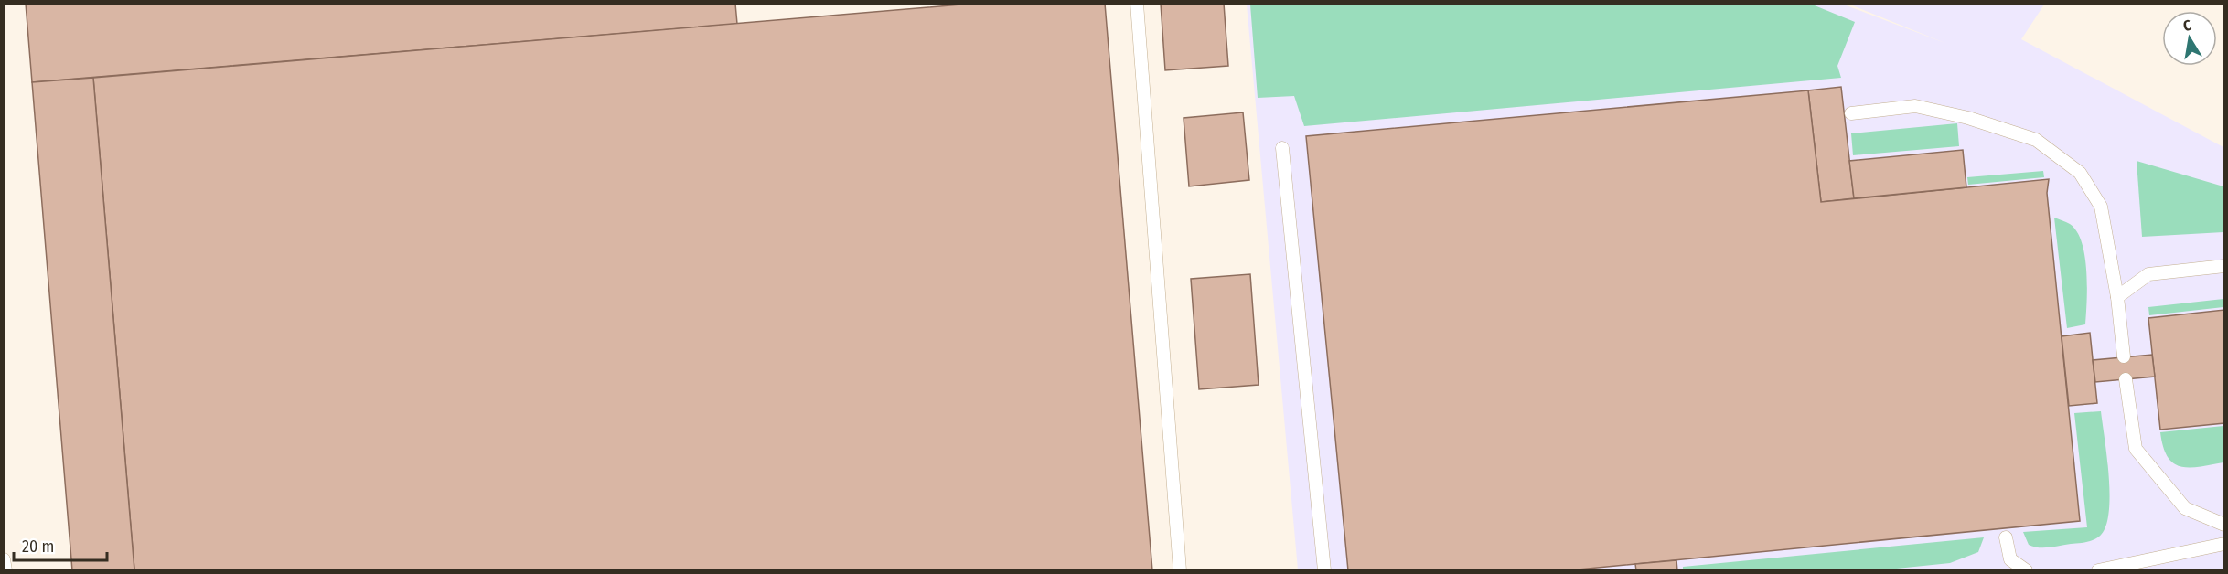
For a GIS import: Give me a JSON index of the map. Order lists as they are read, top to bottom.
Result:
{
  "scale_bar": "20 m",
  "north": "top"
}
